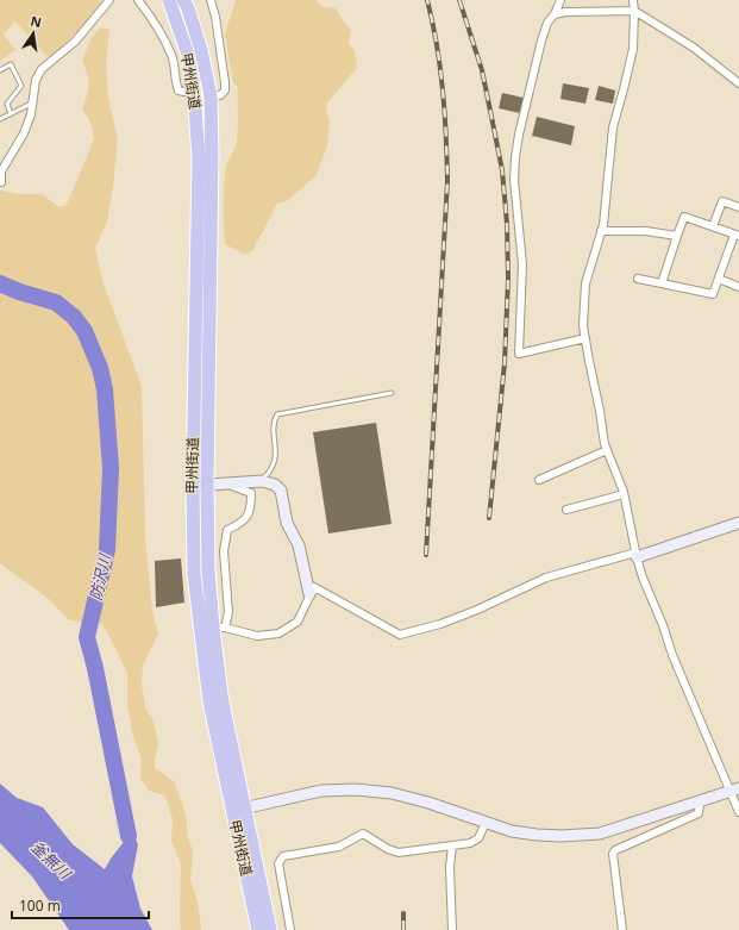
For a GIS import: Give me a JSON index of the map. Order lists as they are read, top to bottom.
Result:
{
  "streets": {
    "highway": ["甲州街道"]
  },
  "water": ["防沢川", "釜無川"],
  "scale_bar": "100 m",
  "north": "top"
}
